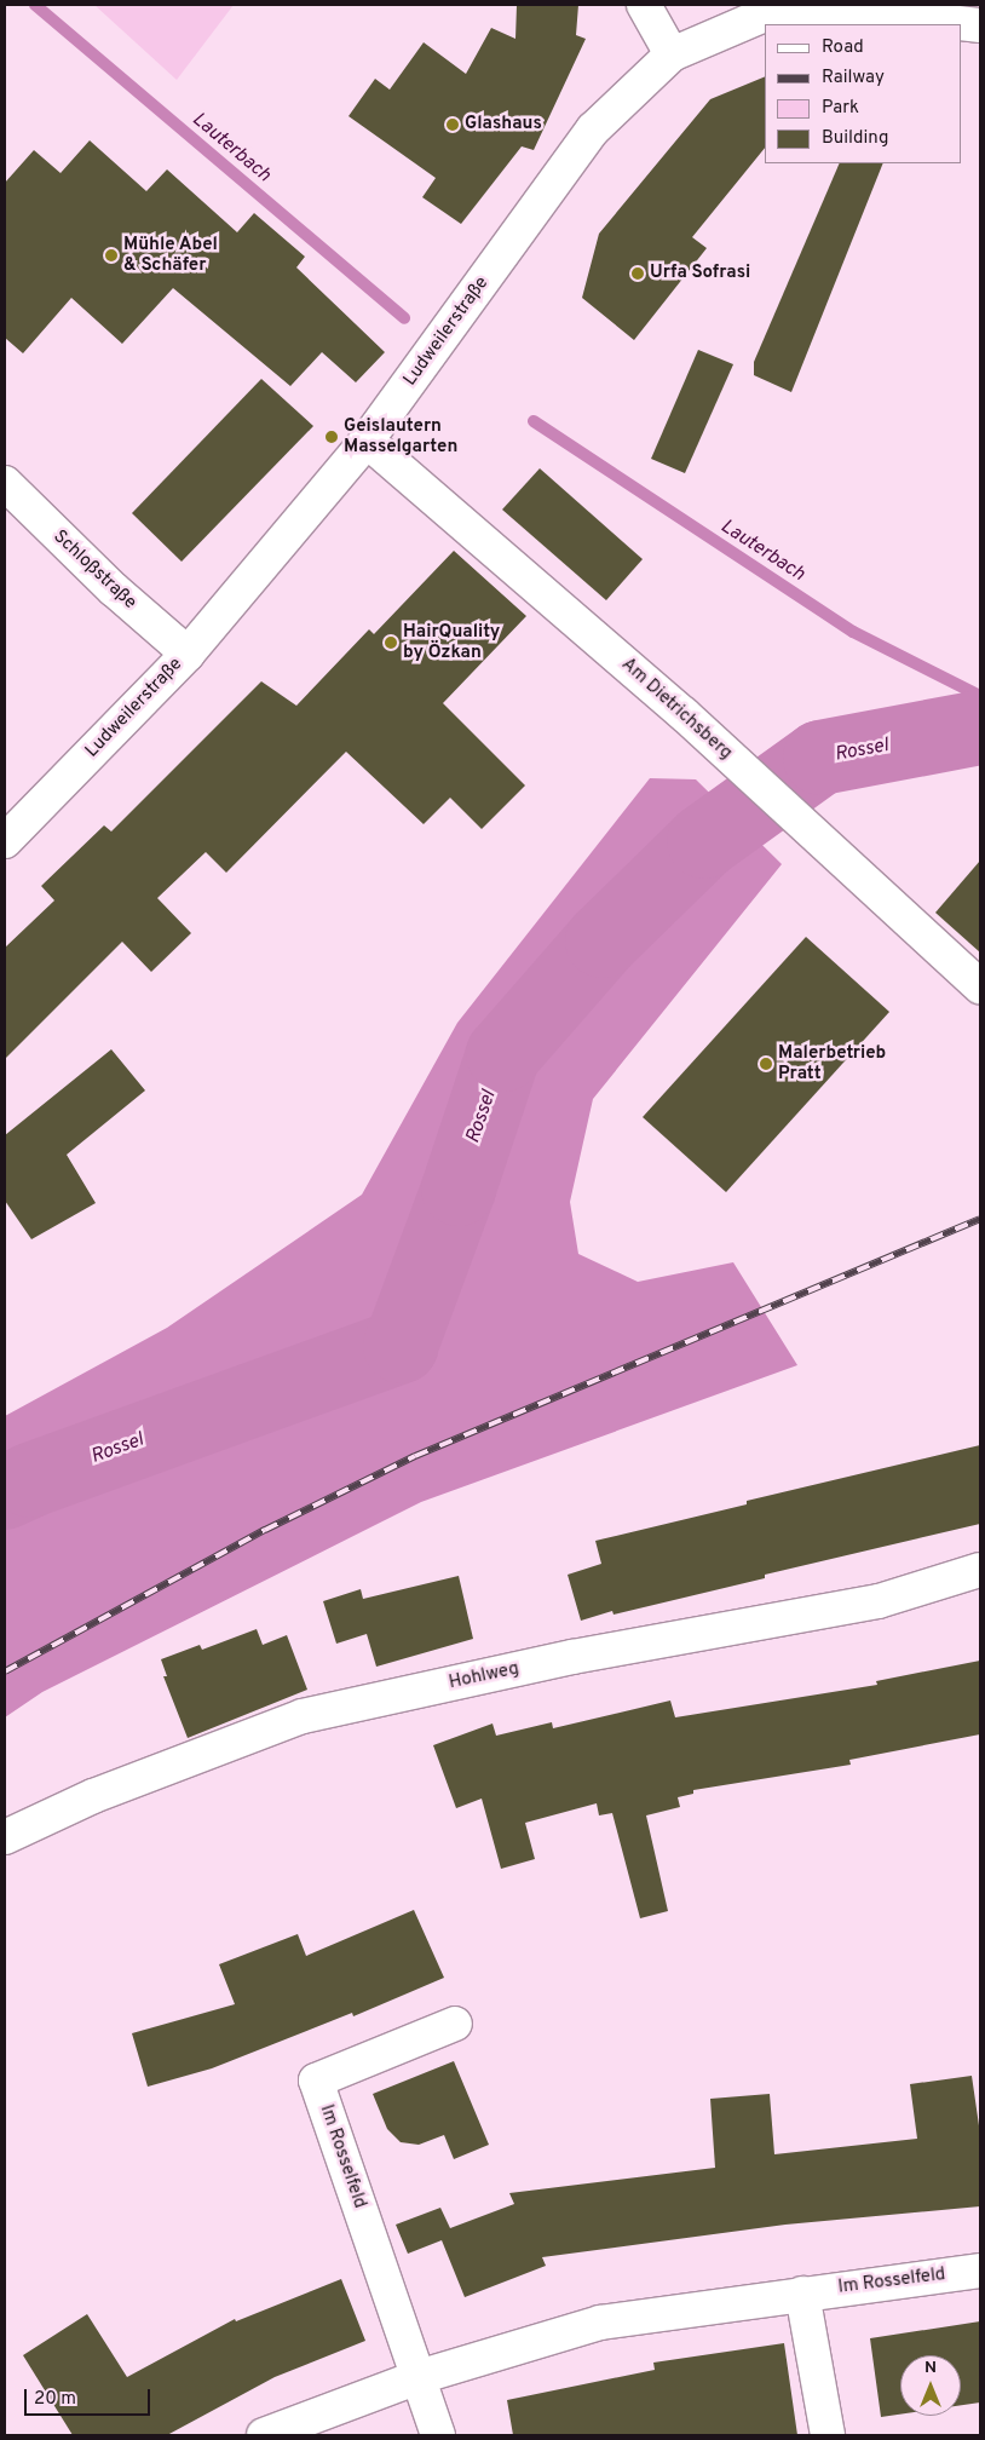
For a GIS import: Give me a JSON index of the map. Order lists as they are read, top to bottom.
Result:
{
  "streets": {
    "street": [
      "Ludweilerstraße",
      "Schloßstraße",
      "Am Dietrichsberg",
      "Hohlweg",
      "Im Rosselfeld"
    ]
  },
  "crossings": [
    ["Ludweilerstraße", "Schloßstraße"],
    ["Ludweilerstraße", "Am Dietrichsberg"]
  ],
  "water": ["Lauterbach", "Rossel"],
  "places": [
    "Glashaus",
    "Mühle Abel & Schäfer",
    "Urfa Sofrasi",
    "Geislautern Masselgarten",
    "HairQuality by Özkan",
    "Malerbetrieb Pratt"
  ],
  "legend": [
    "Road",
    "Railway",
    "Park",
    "Building"
  ],
  "scale_bar": "20 m",
  "north": "top"
}
